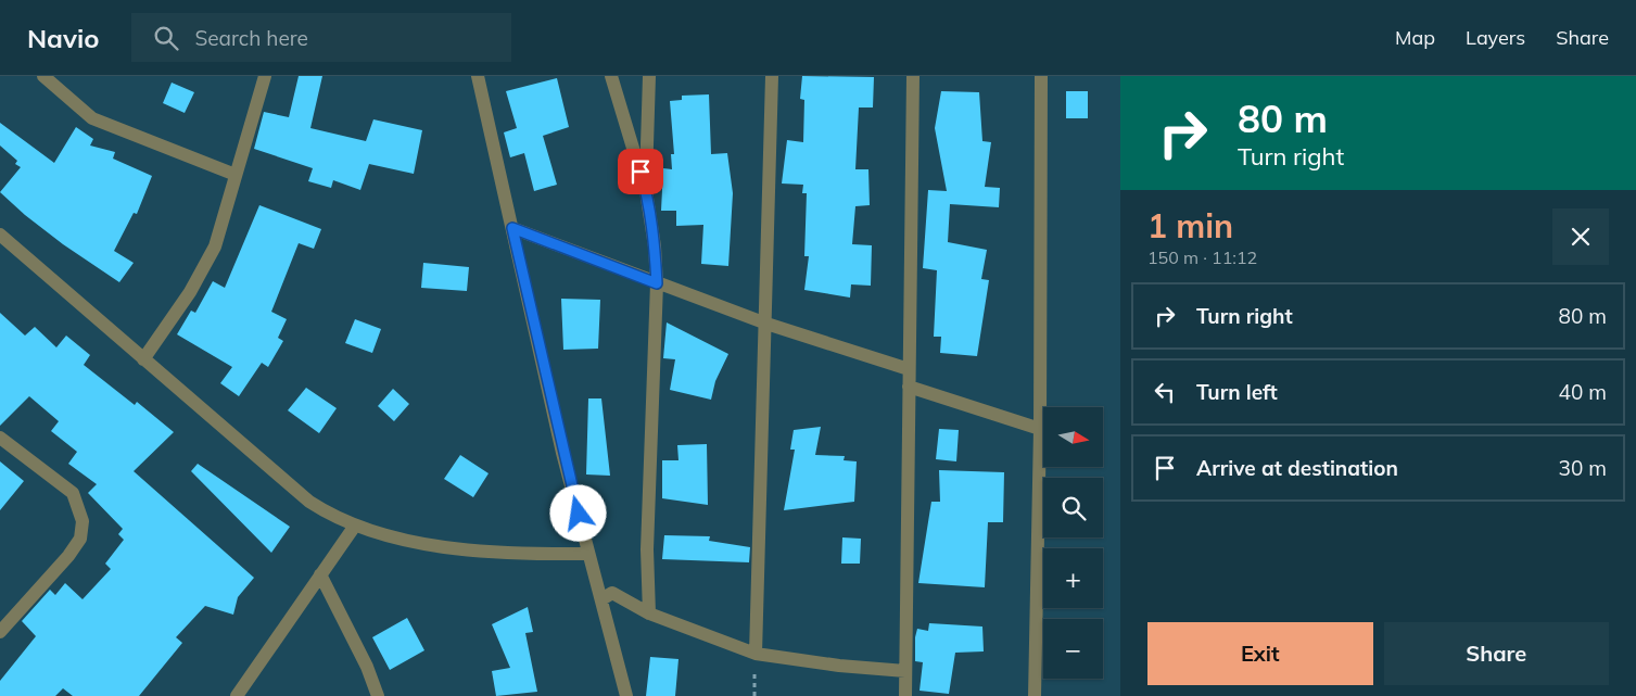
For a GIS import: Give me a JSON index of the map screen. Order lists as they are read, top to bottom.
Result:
{
  "north": "right",
  "page": {
    "header": "Navio",
    "search": "Search here",
    "nav": ["Map", "Layers", "Share"],
    "turn": ["80 m", "Turn right"],
    "heading": ["1 min", "150 m · 11:12"],
    "list": [
      {
        "name": "Turn right",
        "value": "80 m"
      },
      {
        "name": "Turn left",
        "value": "40 m"
      },
      {
        "name": "Arrive at destination",
        "value": "30 m"
      }
    ],
    "map_buttons": ["+", "−"],
    "buttons": ["Exit", "Share"]
  }
}
